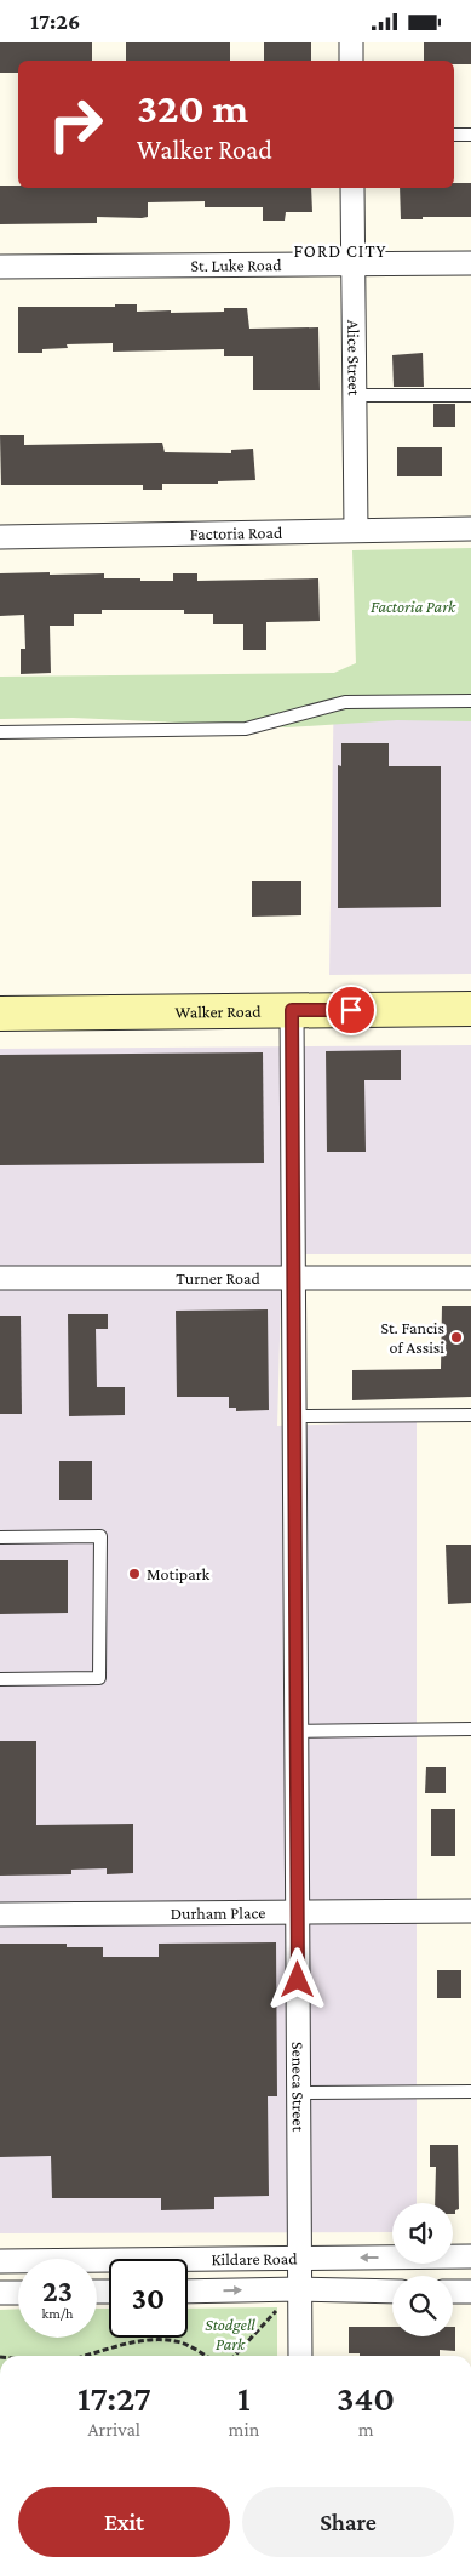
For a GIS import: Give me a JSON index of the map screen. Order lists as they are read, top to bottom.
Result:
{
  "streets": {
    "main road": ["Walker Road"],
    "street": [
      "St. Luke Road",
      "Alice Street",
      "Factoria Road",
      "Turner Road",
      "Durham Place",
      "Seneca Street",
      "Kildare Road"
    ]
  },
  "crossings": [
    ["St. Luke Road", "Alice Street"],
    ["Alice Street", "Factoria Road"],
    ["Walker Road", "Seneca Street"],
    ["Turner Road", "Seneca Street"],
    ["Durham Place", "Seneca Street"],
    ["Seneca Street", "Kildare Road"]
  ],
  "districts": ["FORD CITY"],
  "parks": ["Factoria Park", "Stodgell Park"],
  "places": ["St. Fancis of Assisi", "Motipark"],
  "page": {
    "status": "17:26",
    "turn": ["320 m", "Walker Road"],
    "speed": "23 km/h",
    "limit": "30",
    "eta": [
      "17:27",
      "Arrival",
      "1",
      "min",
      "340",
      "m"
    ],
    "buttons": ["Exit", "Share"]
  }
}
